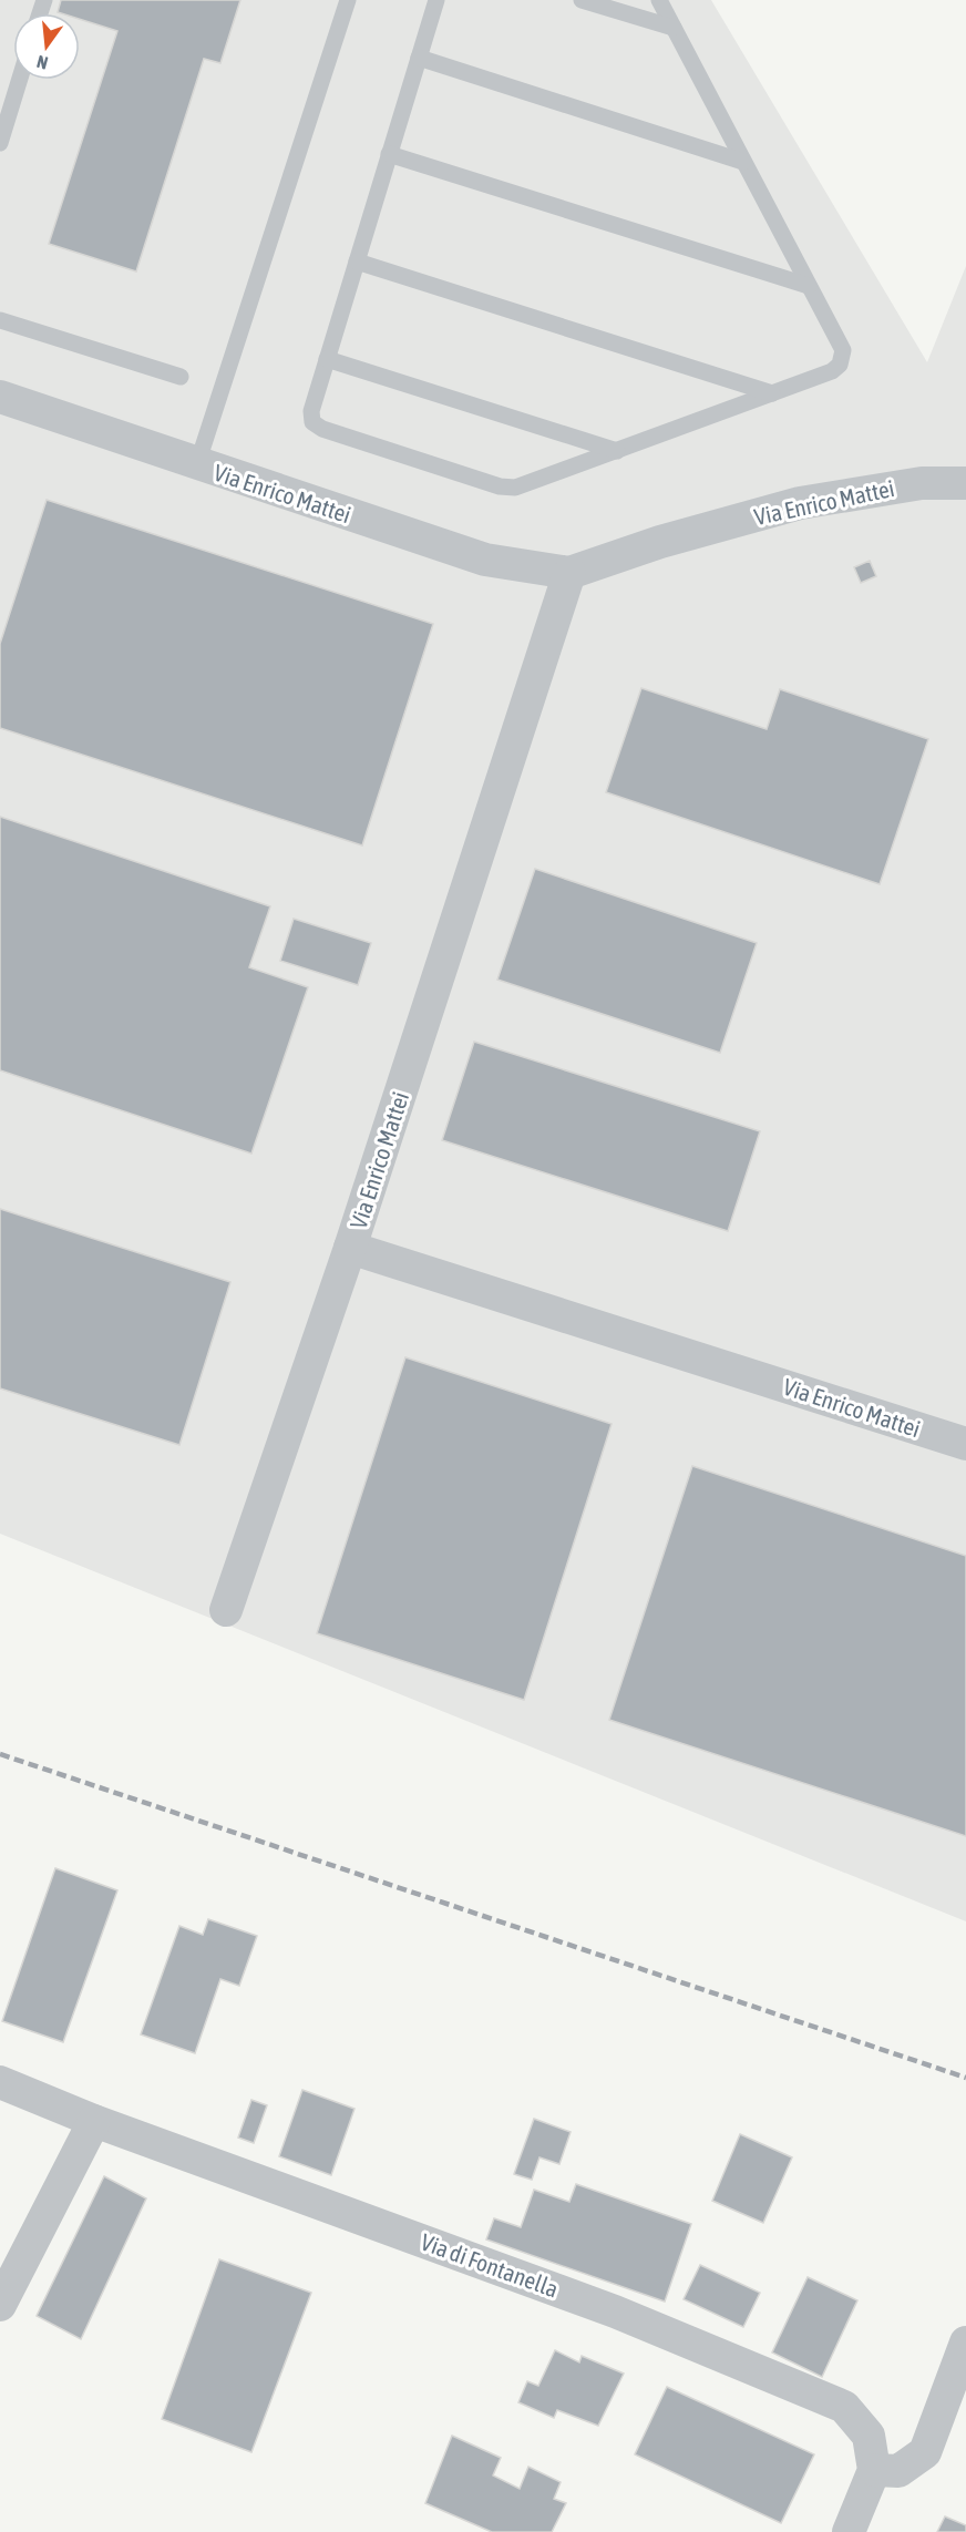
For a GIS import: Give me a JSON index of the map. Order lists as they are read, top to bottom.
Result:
{
  "streets": {
    "street": ["Via Enrico Mattei", "Via di Fontanella"]
  },
  "north": "bottom"
}
